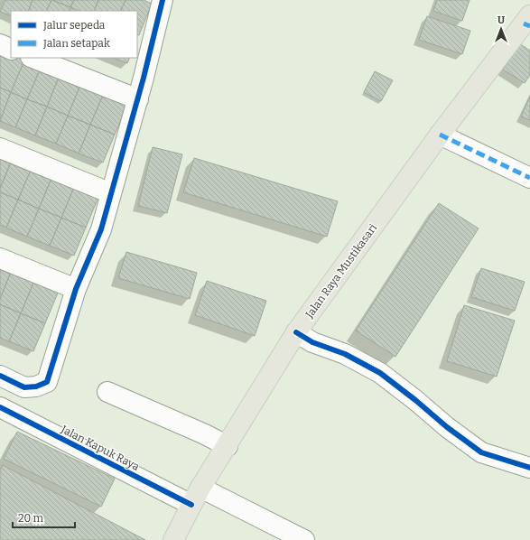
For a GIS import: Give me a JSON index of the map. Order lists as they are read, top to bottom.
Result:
{
  "streets": {
    "main road": ["Jalan Raya Mustikasari"],
    "street": ["Jalan Kapuk Raya"]
  },
  "crossings": [
    ["Jalan Raya Mustikasari", "Jalan Kapuk Raya"]
  ],
  "legend": ["Jalur sepeda", "Jalan setapak"],
  "scale_bar": "20 m",
  "north": "top"
}
